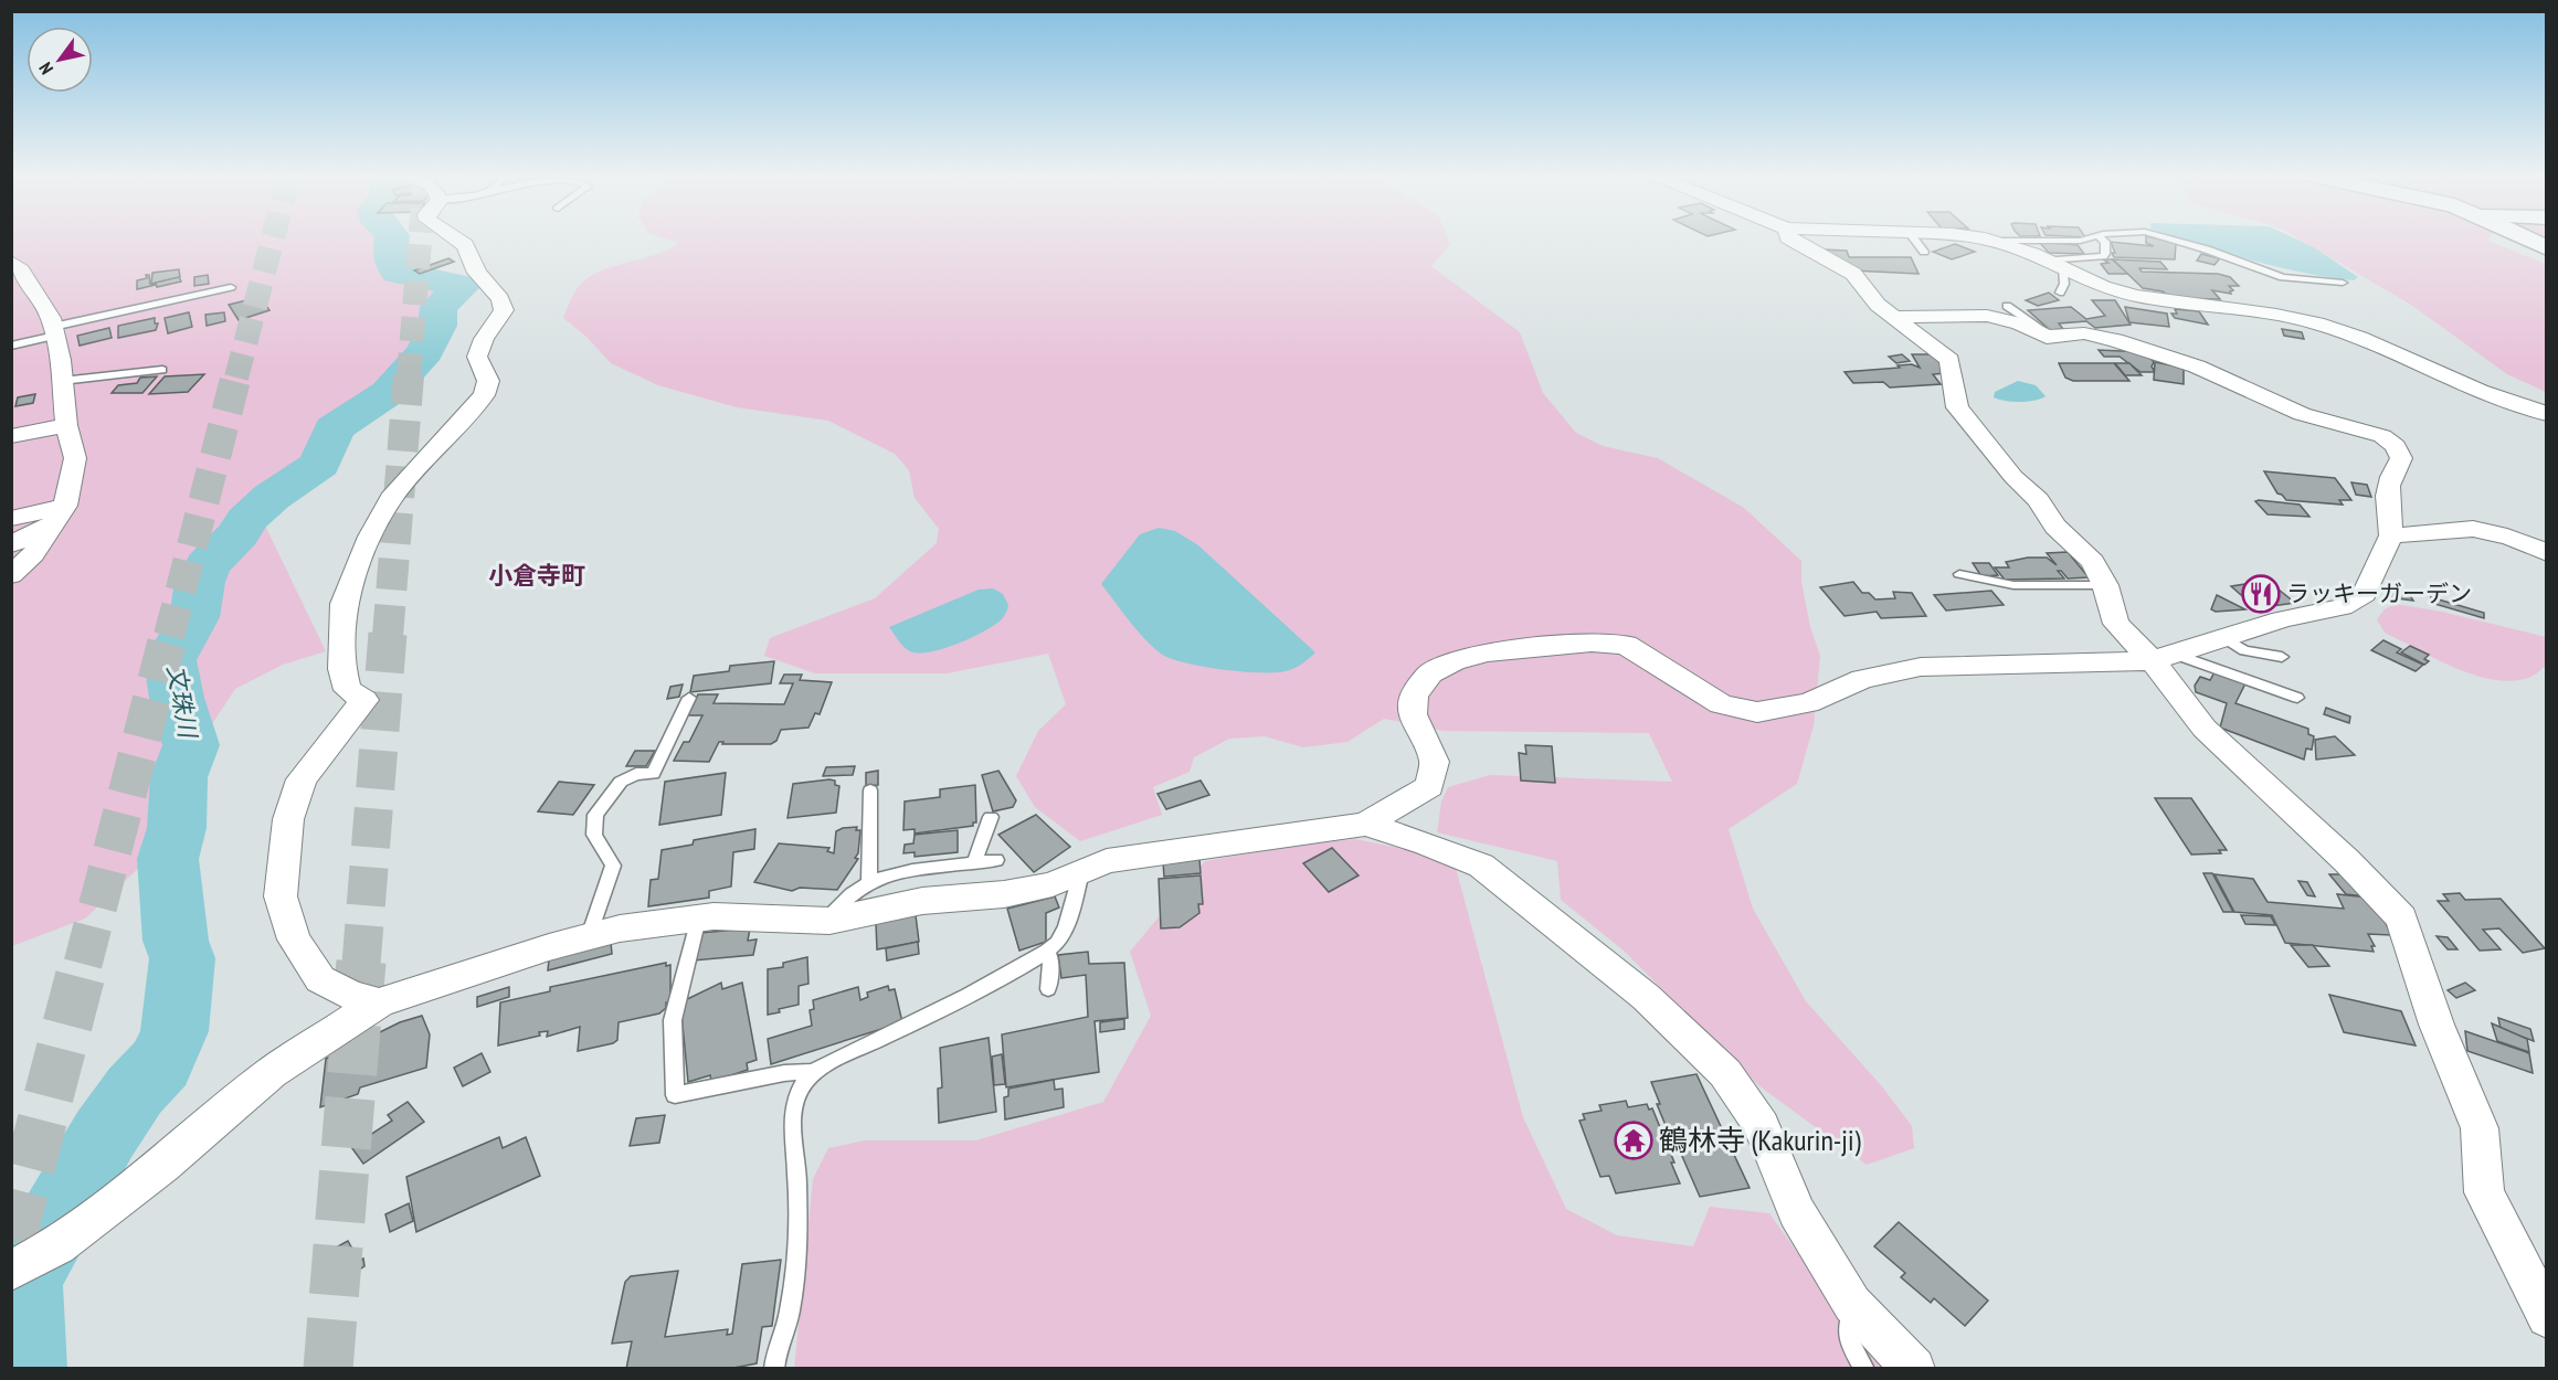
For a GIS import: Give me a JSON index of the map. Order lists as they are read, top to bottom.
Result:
{
  "districts": ["小倉寺町"],
  "water": ["文珠川"],
  "places": {
    "restaurant": ["ラッキーガーデン"],
    "temple": ["鶴林寺 (Kakurin-ji)"]
  },
  "north": "bottom left"
}
